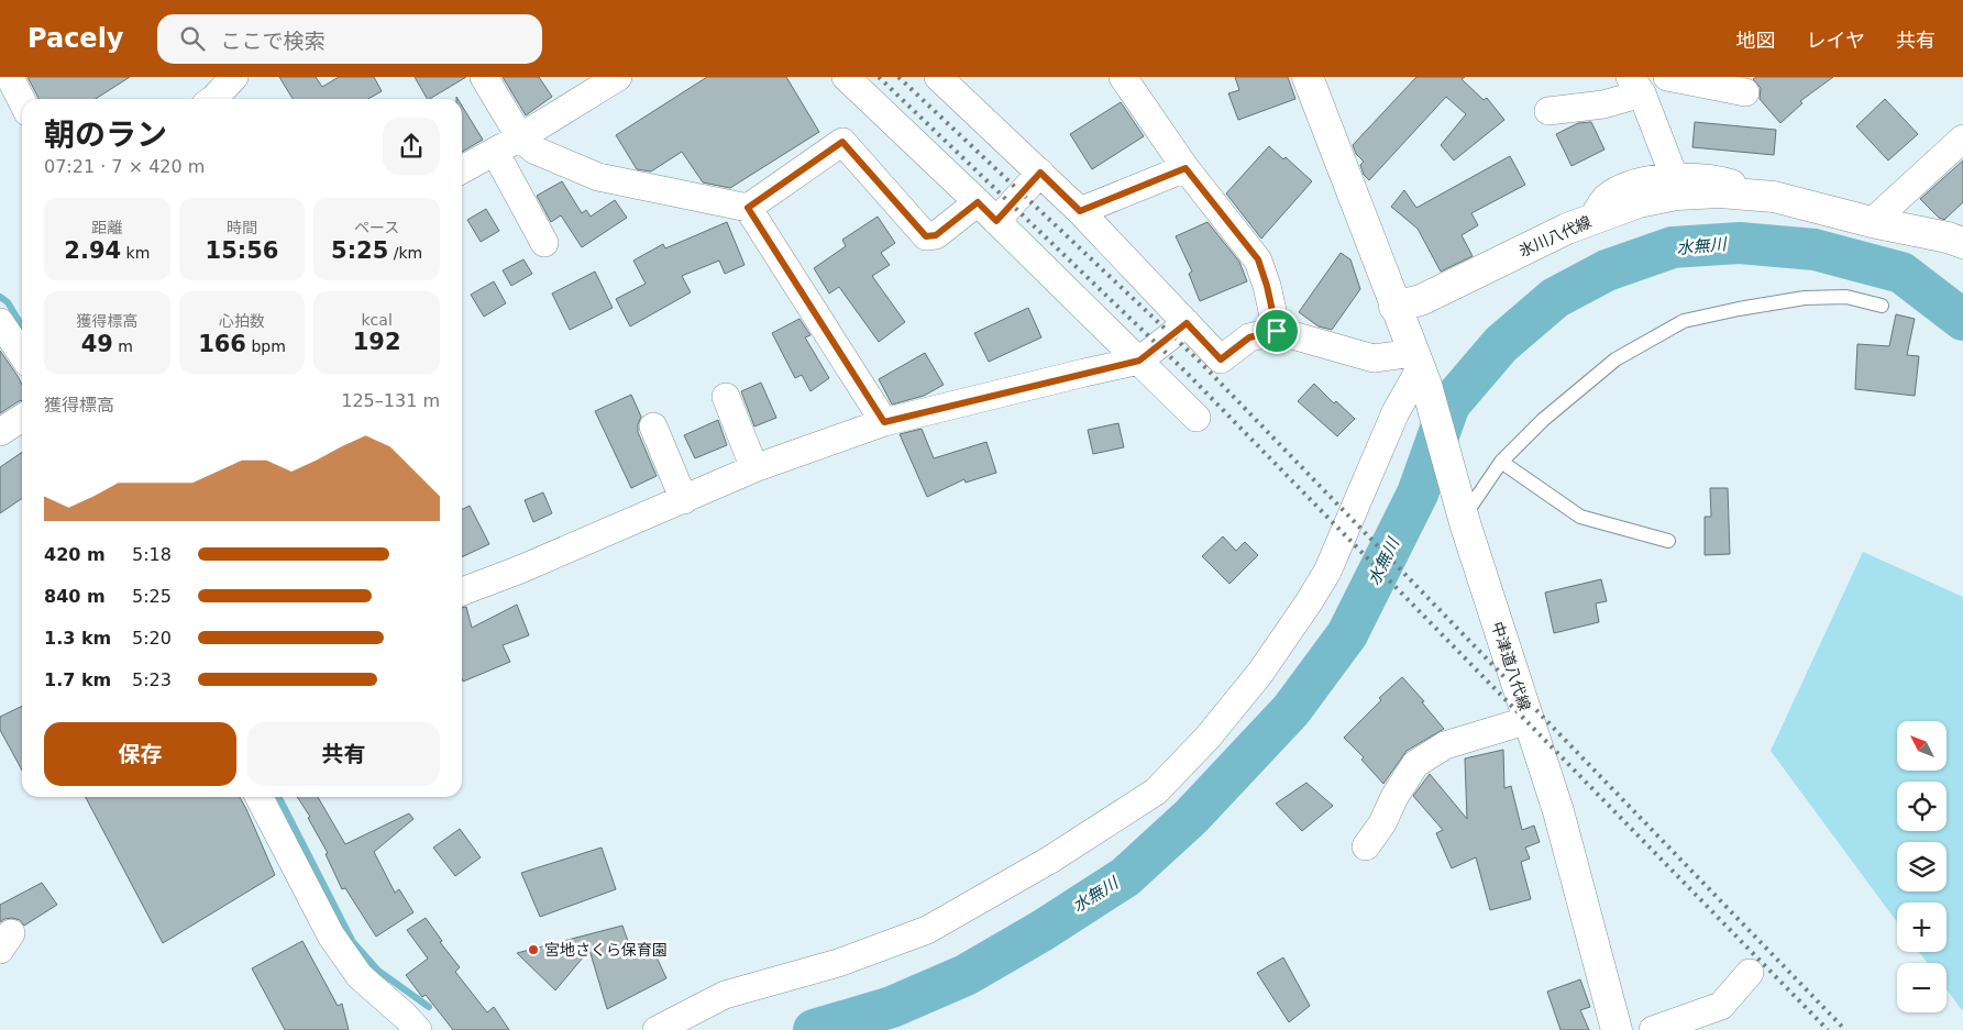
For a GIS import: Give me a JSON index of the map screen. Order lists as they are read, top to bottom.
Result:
{
  "streets": {
    "main road": ["氷川八代線", "中津道八代線"]
  },
  "crossings": [
    ["氷川八代線", "中津道八代線"]
  ],
  "water": ["水無川"],
  "places": ["宮地さくら保育園"],
  "north": "top left",
  "page": {
    "header": "Pacely",
    "search": "ここで検索",
    "nav": ["地図", "レイヤ", "共有"],
    "heading": ["朝のラン", "07:21 · 7 × 420 m"],
    "stats": [
      ["距離", "2.94 km"],
      ["時間", "15:56"],
      ["ペース", "5:25 /km"],
      ["獲得標高", "49 m"],
      ["心拍数", "166 bpm"],
      ["kcal", "192"]
    ],
    "chart": ["獲得標高", "125–131 m"],
    "list": [
      {
        "name": "420 m",
        "note": "5:18"
      },
      {
        "name": "840 m",
        "note": "5:25"
      },
      {
        "name": "1.3 km",
        "note": "5:20"
      },
      {
        "name": "1.7 km",
        "note": "5:23"
      }
    ],
    "buttons": ["保存", "共有"],
    "map_buttons": ["+", "−"]
  }
}
